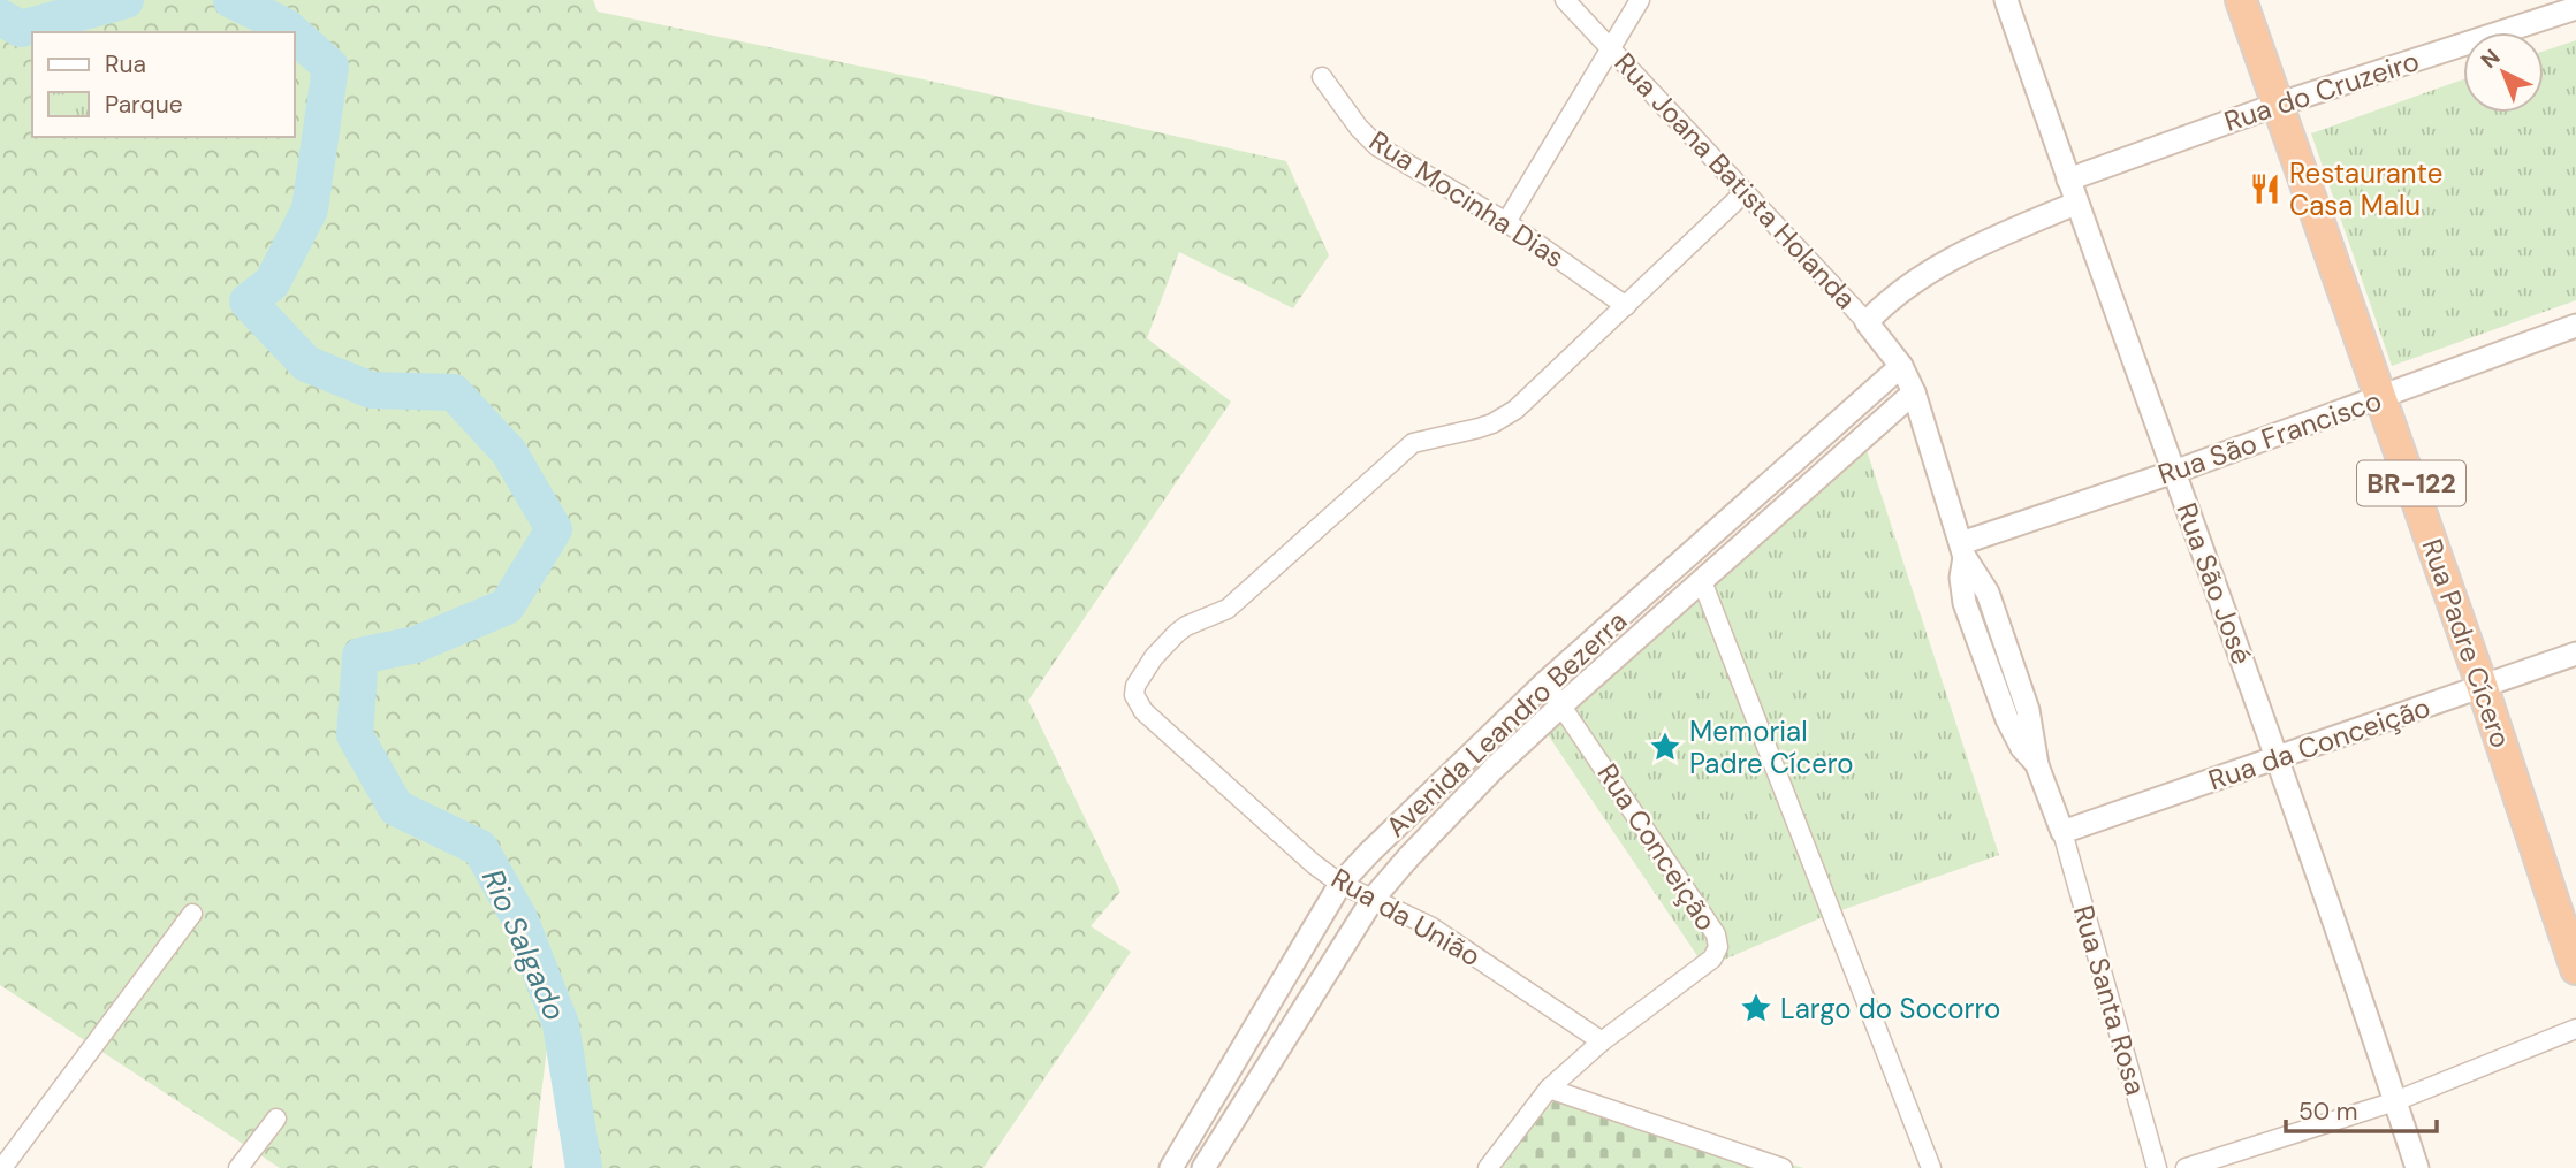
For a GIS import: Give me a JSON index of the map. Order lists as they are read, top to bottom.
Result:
{
  "streets": {
    "highway": ["BR-122", "Rua Padre Cícero"],
    "street": [
      "Rua do Cruzeiro",
      "Rua Joana Batista Holanda",
      "Rua Mocinha Dias",
      "Rua São Francisco",
      "Rua São José",
      "Avenida Leandro Bezerra",
      "Rua da Conceição",
      "Rua Conceição",
      "Rua da União",
      "Rua Santa Rosa"
    ]
  },
  "crossings": [
    ["Rua do Cruzeiro", "Rua São José"],
    ["Rua do Cruzeiro", "Rua Padre Cícero"],
    ["Rua Joana Batista Holanda", "Avenida Leandro Bezerra"],
    ["Rua Mocinha Dias", "Rua da União"],
    ["Rua São Francisco", "Rua São José"],
    ["Rua São Francisco", "Rua Padre Cícero"],
    ["Rua São José", "Rua da Conceição"],
    ["Rua Padre Cícero", "Rua da Conceição"],
    ["Avenida Leandro Bezerra", "Rua Conceição"],
    ["Avenida Leandro Bezerra", "Rua da União"],
    ["Rua da Conceição", "Rua Santa Rosa"],
    ["Rua Conceição", "Rua da União"]
  ],
  "water": ["Rio Salgado"],
  "places": {
    "restaurant": ["Restaurante Casa Malu"],
    "place": ["Memorial Padre Cícero", "Largo do Socorro"]
  },
  "legend": ["Rua", "Parque"],
  "scale_bar": "50 m",
  "north": "top left"
}
